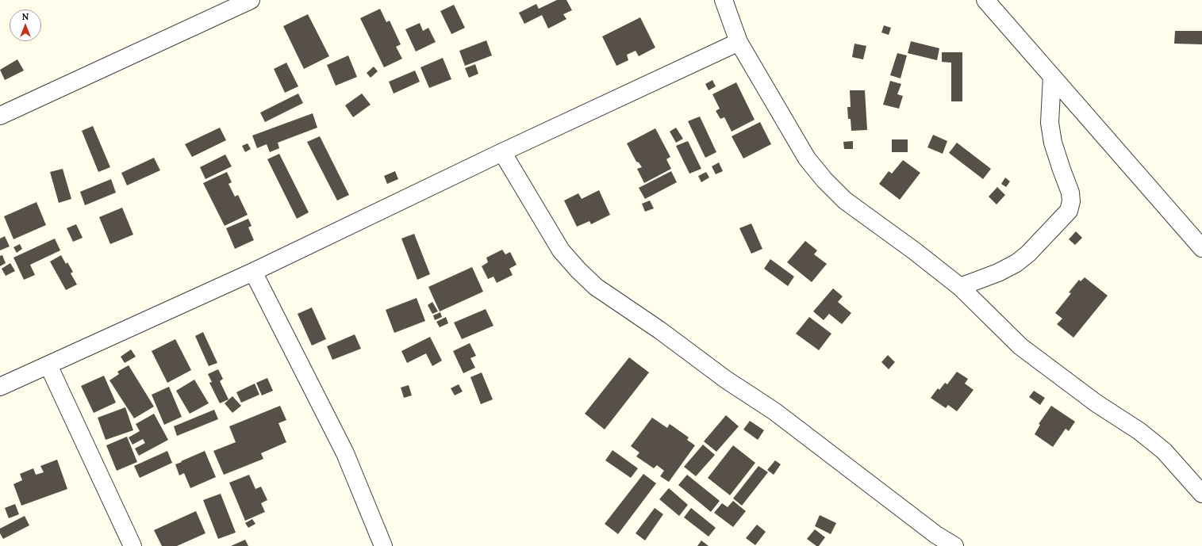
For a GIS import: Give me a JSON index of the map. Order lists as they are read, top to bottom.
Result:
{
  "north": "top"
}
